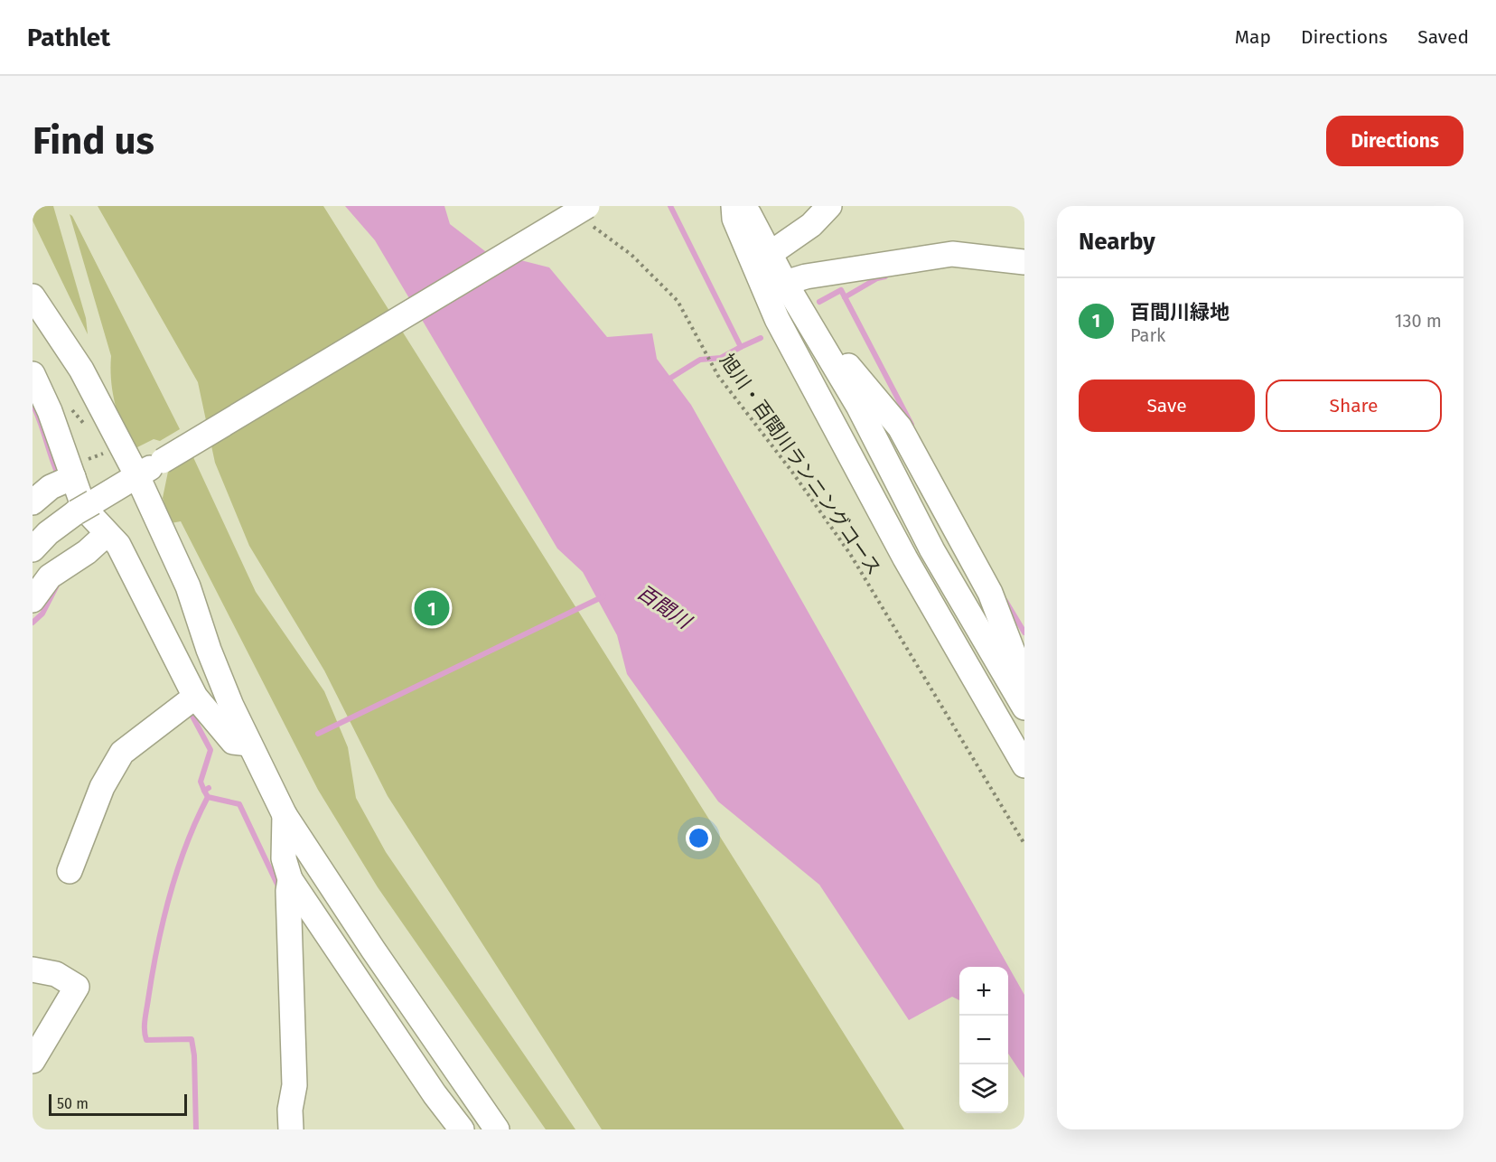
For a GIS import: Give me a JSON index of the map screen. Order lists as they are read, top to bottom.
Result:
{
  "streets": {
    "path": ["旭川・百間川ランニングコース"]
  },
  "water": ["百間川"],
  "scale_bar": "50 m",
  "page": {
    "header": "Pathlet",
    "nav": ["Map", "Directions", "Saved"],
    "buttons": [
      "Directions",
      ["Save", "Share"]
    ],
    "title": "Find us",
    "heading": "Nearby",
    "list": [
      {
        "mark": "1",
        "name": "百間川緑地",
        "note": "Park",
        "value": "130 m"
      }
    ],
    "pins": "1",
    "map_buttons": ["+", "−"],
    "scale": "50 m"
  }
}
